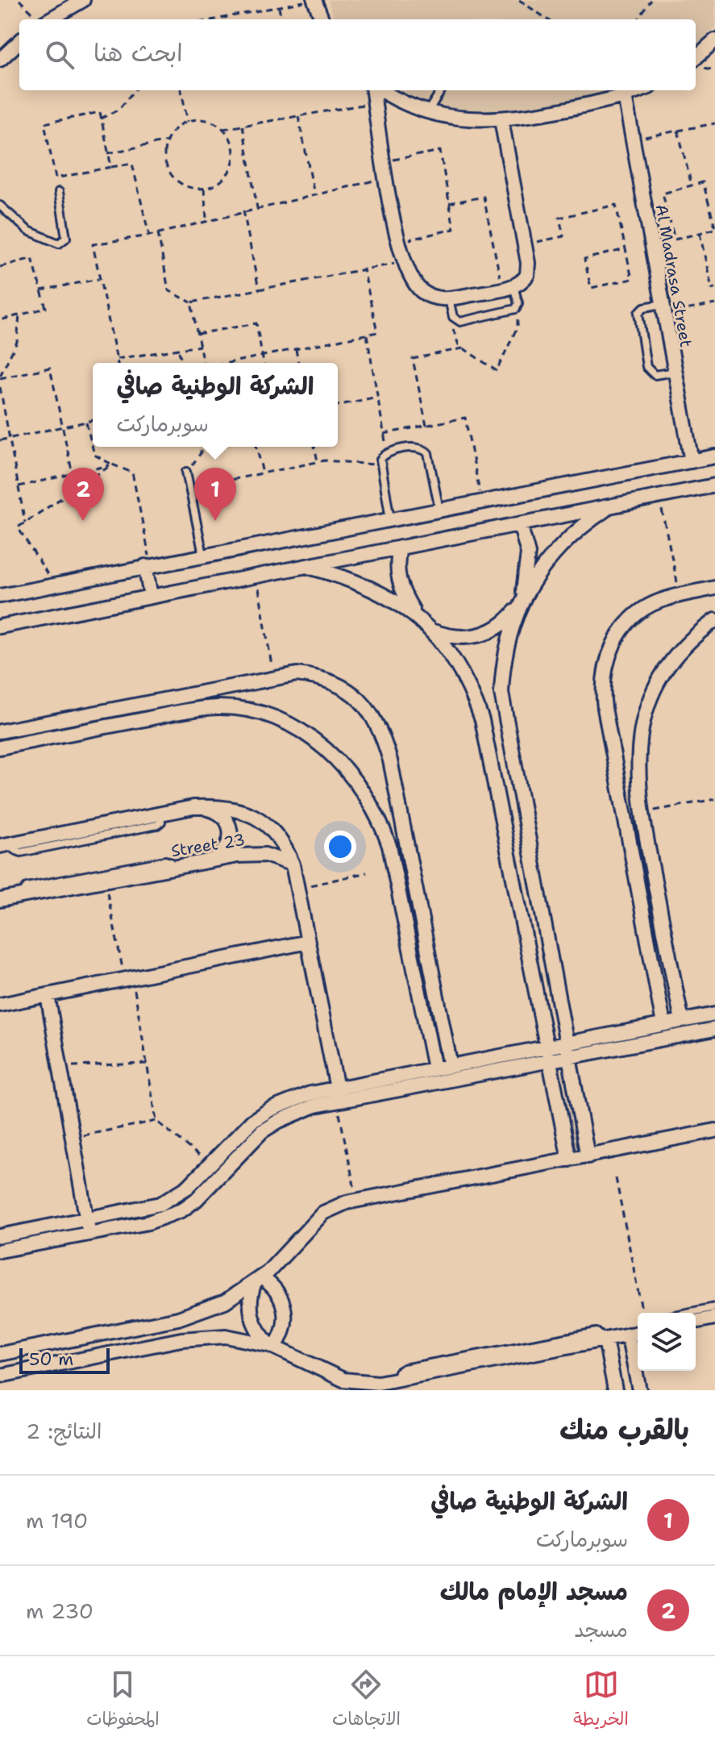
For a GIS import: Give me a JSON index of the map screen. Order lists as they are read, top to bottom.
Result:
{
  "streets": {
    "street": ["Al Madrasa Street", "Street 23"]
  },
  "scale_bar": "50 m",
  "page": {
    "search": "ابحث هنا",
    "popup": ["الشركة الوطنية صافي", "سوبرماركت"],
    "pins": ["1", "2"],
    "scale": "50 m",
    "heading": ["بالقرب منك", "النتائج: 2"],
    "list": [
      {
        "mark": "1",
        "name": "الشركة الوطنية صافي",
        "note": "سوبرماركت",
        "value": "190 m"
      },
      {
        "mark": "2",
        "name": "مسجد الإمام مالك",
        "note": "مسجد",
        "value": "230 m"
      }
    ],
    "nav": ["الخريطة", "الاتجاهات", "المحفوظات"]
  }
}
